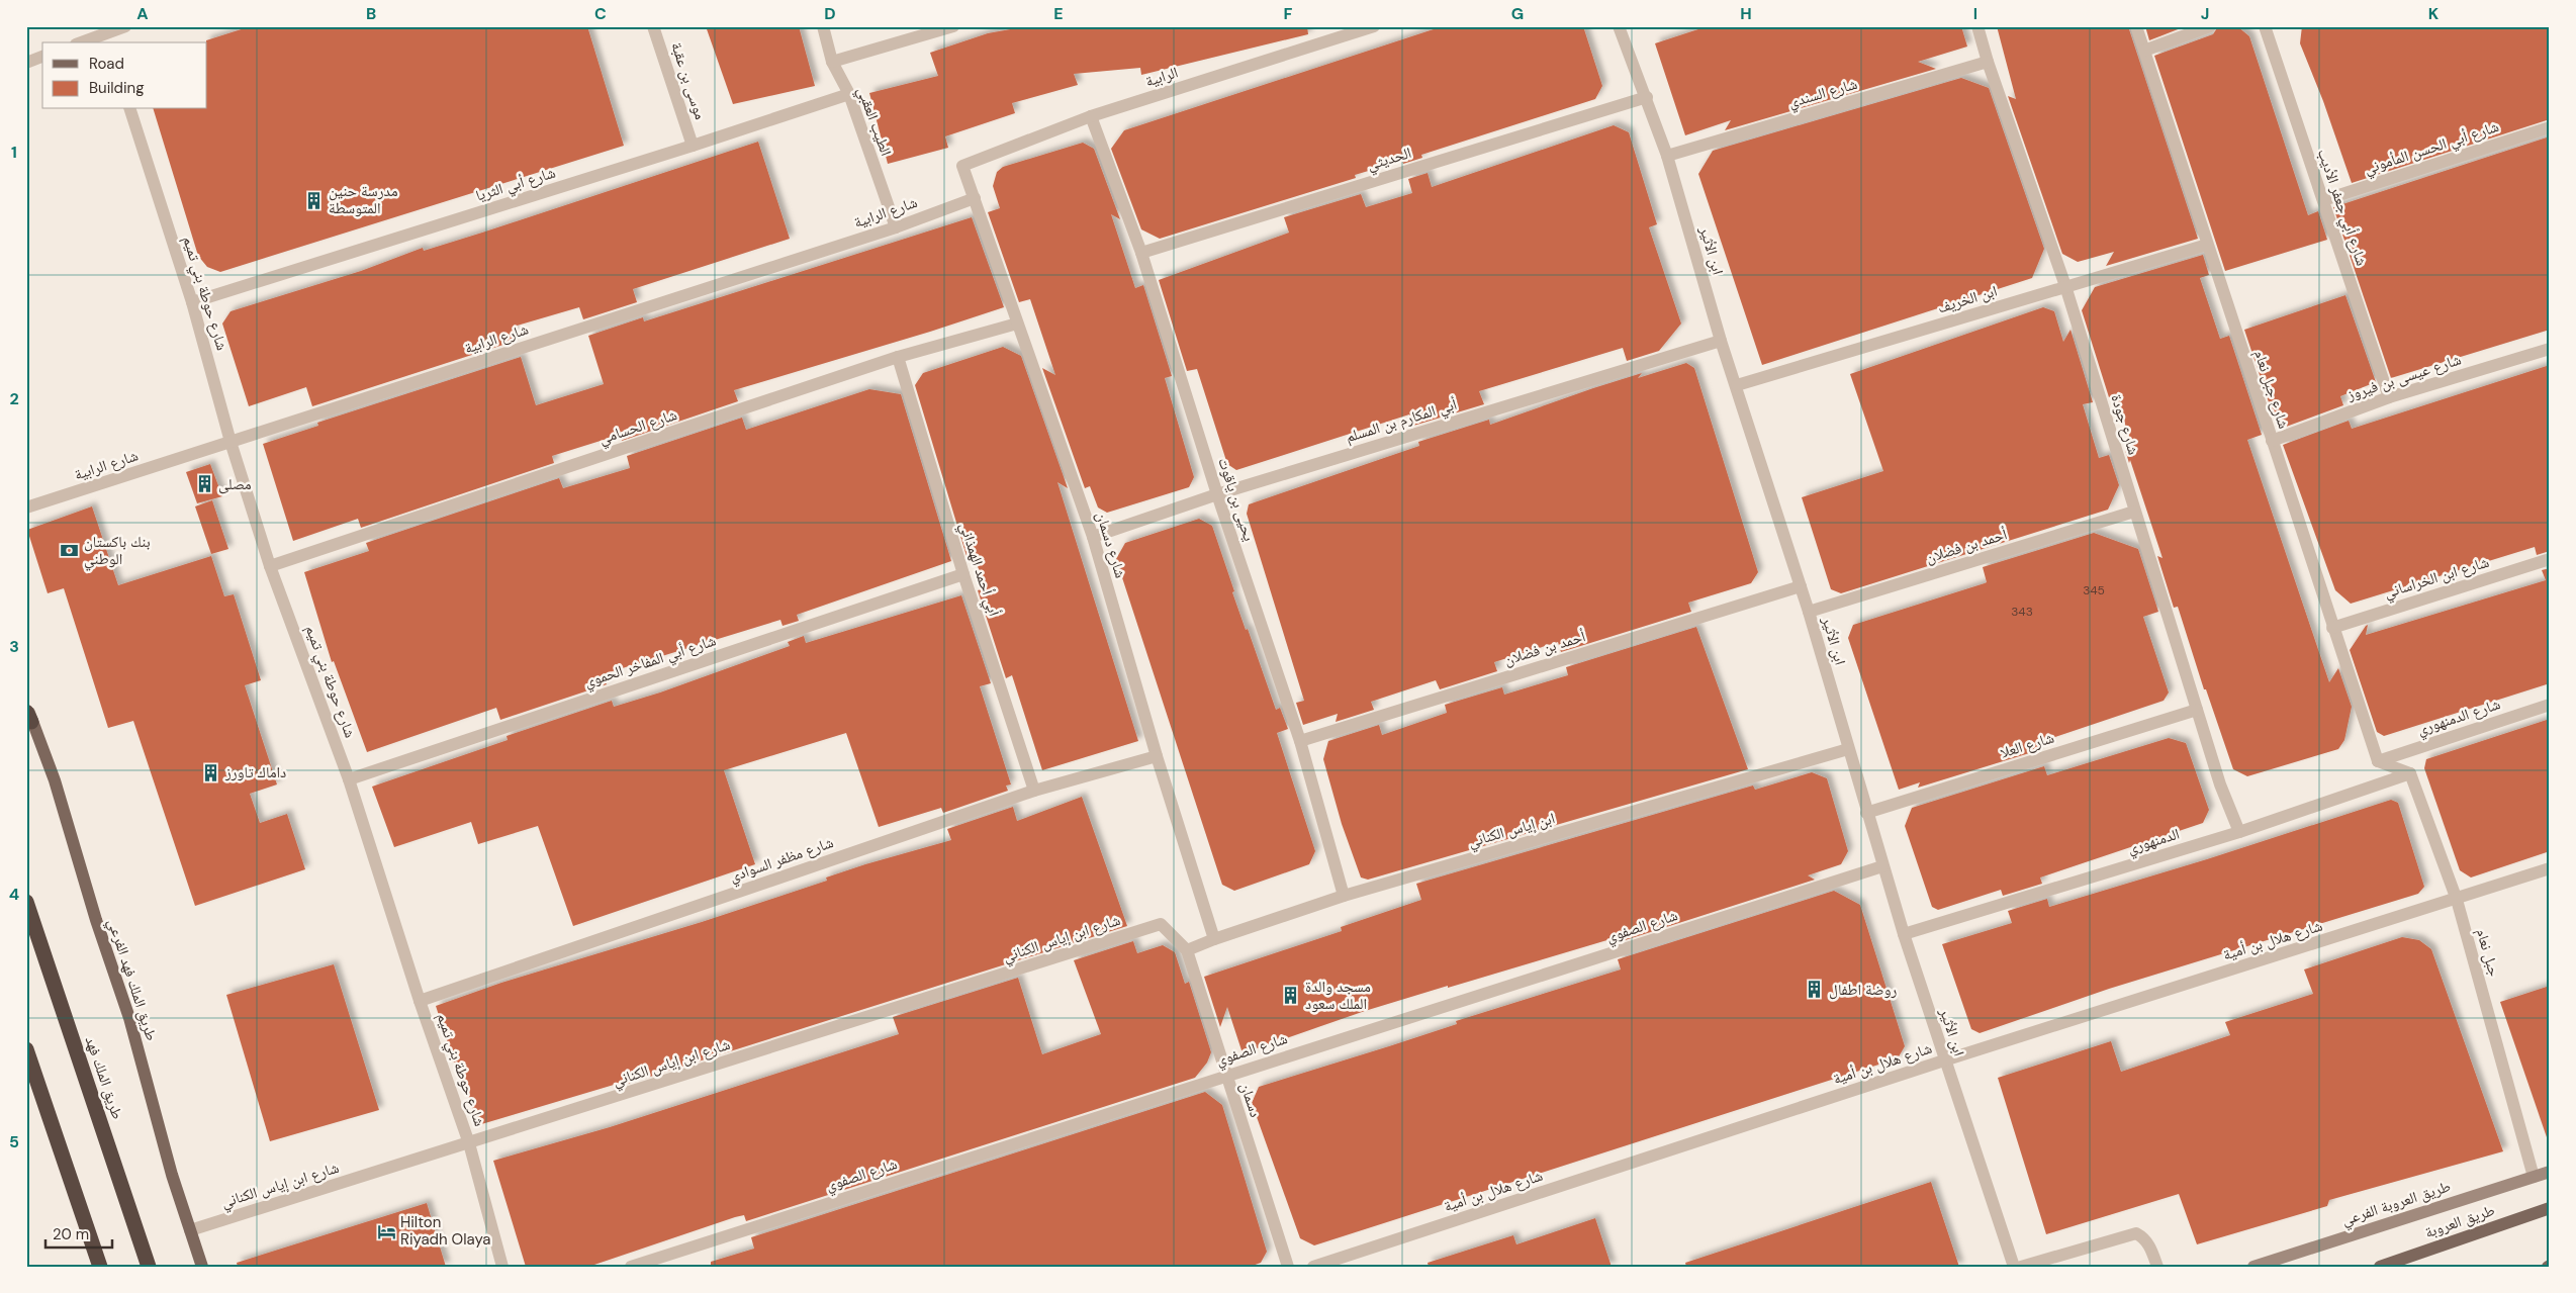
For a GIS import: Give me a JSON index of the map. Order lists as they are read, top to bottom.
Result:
{
  "streets": {
    "highway": ["طريق الملك فهد"],
    "main road": ["طريق الملك فهد الفرعي", "طريق العروبة"],
    "street": [
      "الرابية",
      "موسى بن عقبة",
      "شارع السندي",
      "الطيب العقبي",
      "شارع أبي الحسن المأموني",
      "الحديثي",
      "شارع أبي الثريا",
      "شارع أبي جعفر الأديب",
      "شارع الرابية",
      "ابن الأثير",
      "شارع حوطة بني تميم",
      "ابن الخريف",
      "شارع عيسى بن فيروز",
      "شارع جبل نعام",
      "أبي المكارم بن المسلم",
      "شارع جودة",
      "شارع الحسامي",
      "يحيى بن ياقوت",
      "شارع دسمان",
      "أحمد بن فضلان",
      "أبي أحمد الهمذاني",
      "شارع ابن الخراساني",
      "شارع أبي المفاخر الحموي",
      "شارع الدمنهوري",
      "شارع العلا",
      "ابن إياس الكناني",
      "الدمنهوري",
      "شارع مظفر السوادي",
      "شارع الصفوي",
      "شارع ابن إياس الكناني",
      "شارع هلال بن أمية",
      "جبل نعام",
      "دسمان",
      "طريق العروبة الفرعي"
    ]
  },
  "crossings": [
    ["الرابية", "يحيى بن ياقوت"],
    ["الرابية", "شارع دسمان"],
    ["موسى بن عقبة", "شارع أبي الثريا"],
    ["شارع السندي", "ابن الأثير"],
    ["شارع السندي", "شارع جودة"],
    ["الطيب العقبي", "شارع أبي الثريا"],
    ["الطيب العقبي", "شارع الرابية"],
    ["شارع أبي الحسن المأموني", "شارع أبي جعفر الأديب"],
    ["الحديثي", "ابن الأثير"],
    ["الحديثي", "يحيى بن ياقوت"],
    ["شارع أبي الثريا", "شارع حوطة بني تميم"],
    ["شارع أبي جعفر الأديب", "شارع عيسى بن فيروز"],
    ["شارع الرابية", "شارع حوطة بني تميم"],
    ["شارع الرابية", "شارع دسمان"],
    ["ابن الأثير", "ابن الخريف"],
    ["ابن الأثير", "أبي المكارم بن المسلم"],
    ["ابن الأثير", "أحمد بن فضلان"],
    ["ابن الأثير", "شارع العلا"],
    ["ابن الأثير", "ابن إياس الكناني"],
    ["ابن الأثير", "الدمنهوري"],
    ["ابن الأثير", "شارع الصفوي"],
    ["ابن الأثير", "شارع هلال بن أمية"],
    ["شارع حوطة بني تميم", "شارع الحسامي"],
    ["شارع حوطة بني تميم", "شارع أبي المفاخر الحموي"],
    ["شارع حوطة بني تميم", "شارع مظفر السوادي"],
    ["شارع حوطة بني تميم", "شارع ابن إياس الكناني"],
    ["ابن الخريف", "شارع جبل نعام"],
    ["ابن الخريف", "شارع جودة"],
    ["شارع عيسى بن فيروز", "شارع جبل نعام"],
    ["شارع جبل نعام", "شارع ابن الخراساني"],
    ["شارع جبل نعام", "شارع الدمنهوري"],
    ["أبي المكارم بن المسلم", "يحيى بن ياقوت"],
    ["أبي المكارم بن المسلم", "شارع دسمان"],
    ["شارع جودة", "أحمد بن فضلان"],
    ["شارع جودة", "شارع العلا"],
    ["شارع جودة", "الدمنهوري"],
    ["شارع الحسامي", "شارع دسمان"],
    ["شارع الحسامي", "أبي أحمد الهمذاني"],
    ["يحيى بن ياقوت", "أحمد بن فضلان"],
    ["يحيى بن ياقوت", "ابن إياس الكناني"],
    ["شارع دسمان", "ابن إياس الكناني"],
    ["شارع دسمان", "شارع مظفر السوادي"],
    ["أبي أحمد الهمذاني", "شارع أبي المفاخر الحموي"],
    ["أبي أحمد الهمذاني", "شارع مظفر السوادي"],
    ["ابن إياس الكناني", "دسمان"],
    ["الدمنهوري", "جبل نعام"],
    ["شارع الصفوي", "دسمان"],
    ["شارع ابن إياس الكناني", "طريق الملك فهد الفرعي"],
    ["شارع ابن إياس الكناني", "دسمان"],
    ["شارع هلال بن أمية", "جبل نعام"],
    ["جبل نعام", "طريق العروبة الفرعي"]
  ],
  "places": {
    "building": [
      "مدرسة حنين المتوسطة",
      "مصلى",
      "داماك تاورز",
      "روضة اطفال",
      "مسجد والدة الملك سعود"
    ],
    "bank": ["بنك باكستان الوطني"],
    "hotel": ["Hilton Riyadh Olaya"]
  },
  "house_numbers": ["345", "343"],
  "legend": ["Road", "Building"],
  "scale_bar": "20 m",
  "grid": {
    "columns": [
      "A",
      "B",
      "C",
      "D",
      "E",
      "F",
      "G",
      "H",
      "I",
      "J",
      "K"
    ],
    "rows": [
      "1",
      "2",
      "3",
      "4",
      "5"
    ]
  }
}
